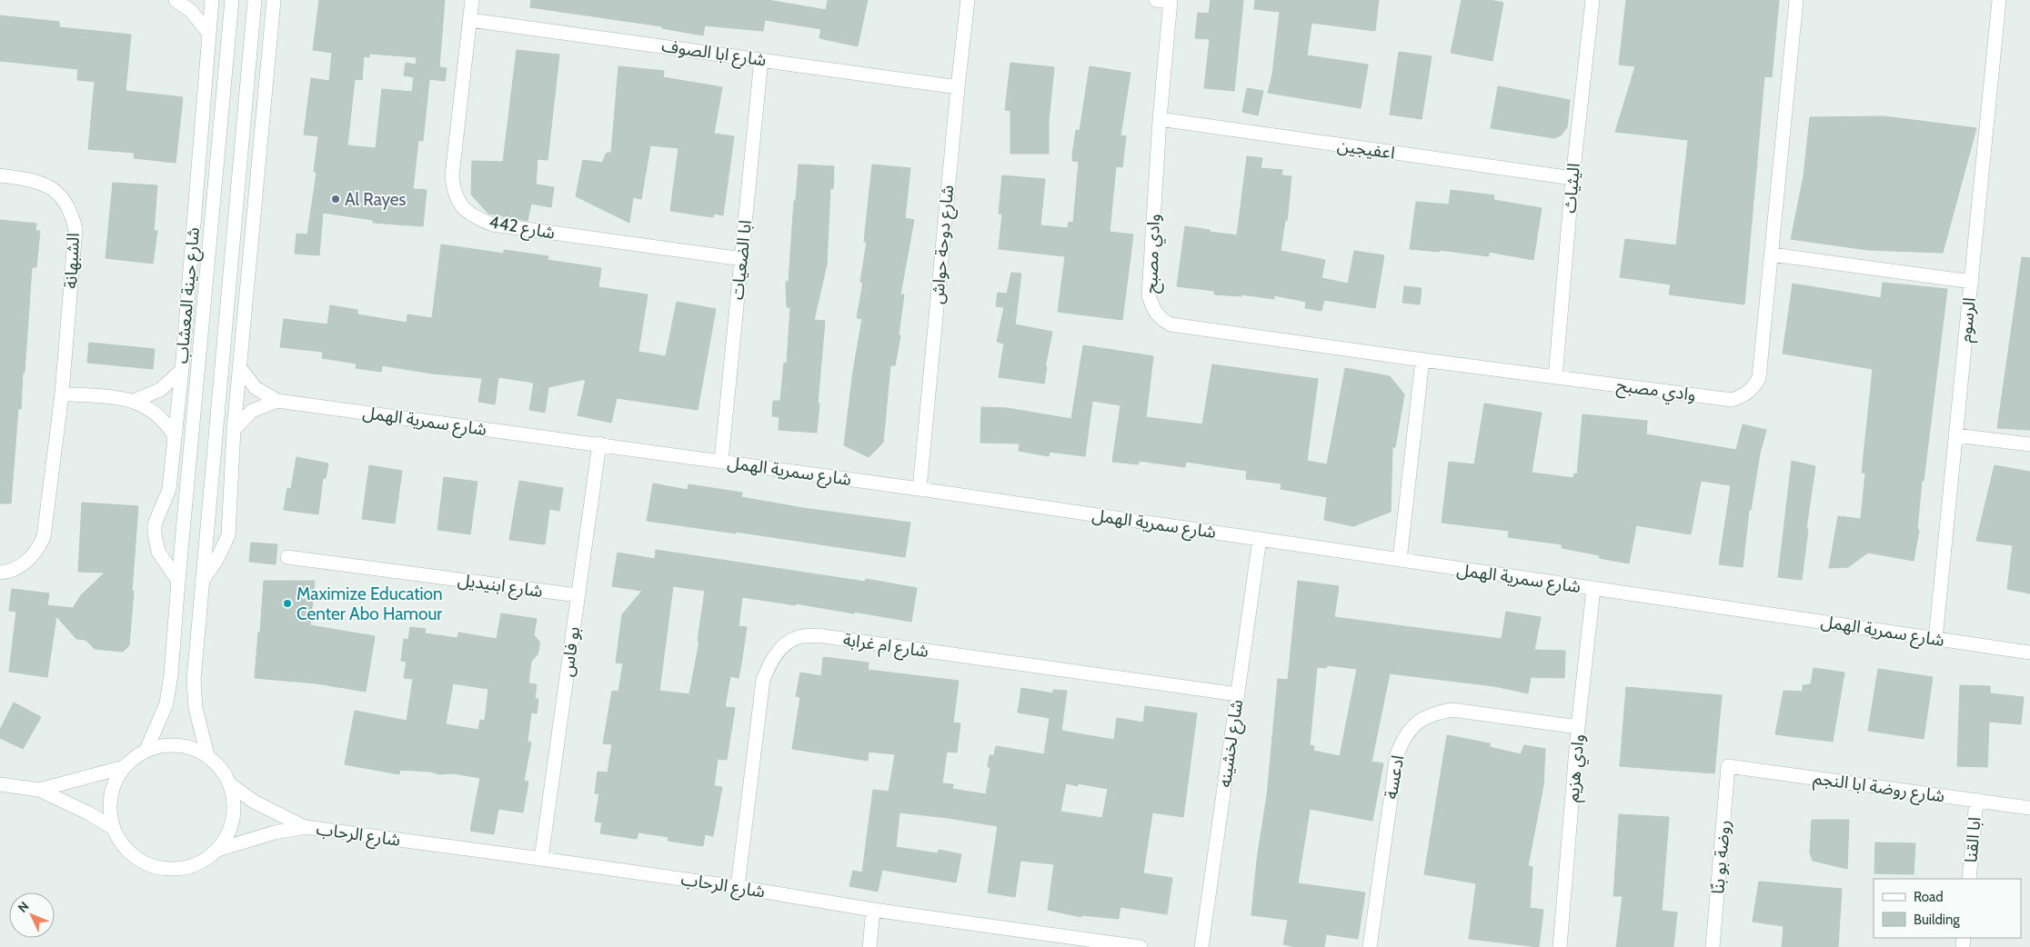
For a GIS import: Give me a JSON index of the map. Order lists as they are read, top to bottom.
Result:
{
  "streets": {
    "street": [
      "شارع ابا الصوف",
      "اعفيجين",
      "اليثياث",
      "شارع 442",
      "شارع دوحة حواش",
      "وادي مصبح",
      "ابا الضعيات",
      "الشبهانة",
      "شارع حينة المعشاب",
      "الرسوم",
      "شارع سمرية الهمل",
      "شارع ابنيديل",
      "شارع ام غرابة",
      "بو فاس",
      "شارع لخشينه",
      "وادي هزيم",
      "ادعسة",
      "شارع روضة ابا النجم",
      "شارع الرحاب",
      "ابا القنا",
      "روضة بو بنّا"
    ]
  },
  "crossings": [
    ["شارع ابا الصوف", "شارع 442"],
    ["شارع ابا الصوف", "شارع دوحة حواش"],
    ["شارع ابا الصوف", "ابا الضعيات"],
    ["اعفيجين", "اليثياث"],
    ["اعفيجين", "وادي مصبح"],
    ["اليثياث", "وادي مصبح"],
    ["شارع 442", "ابا الضعيات"],
    ["شارع دوحة حواش", "شارع سمرية الهمل"],
    ["ابا الضعيات", "شارع سمرية الهمل"],
    ["شارع حينة المعشاب", "شارع الرحاب"],
    ["الرسوم", "شارع سمرية الهمل"],
    ["شارع سمرية الهمل", "بو فاس"],
    ["شارع سمرية الهمل", "شارع لخشينه"],
    ["شارع سمرية الهمل", "وادي هزيم"],
    ["شارع ابنيديل", "بو فاس"],
    ["شارع ام غرابة", "شارع لخشينه"],
    ["شارع ام غرابة", "شارع الرحاب"],
    ["بو فاس", "شارع الرحاب"],
    ["وادي هزيم", "ادعسة"],
    ["شارع روضة ابا النجم", "ابا القنا"],
    ["شارع روضة ابا النجم", "روضة بو بنّا"]
  ],
  "places": ["Al Rayes", "Maximize Education Center Abo Hamour"],
  "legend": ["Road", "Building"],
  "north": "top left"
}
